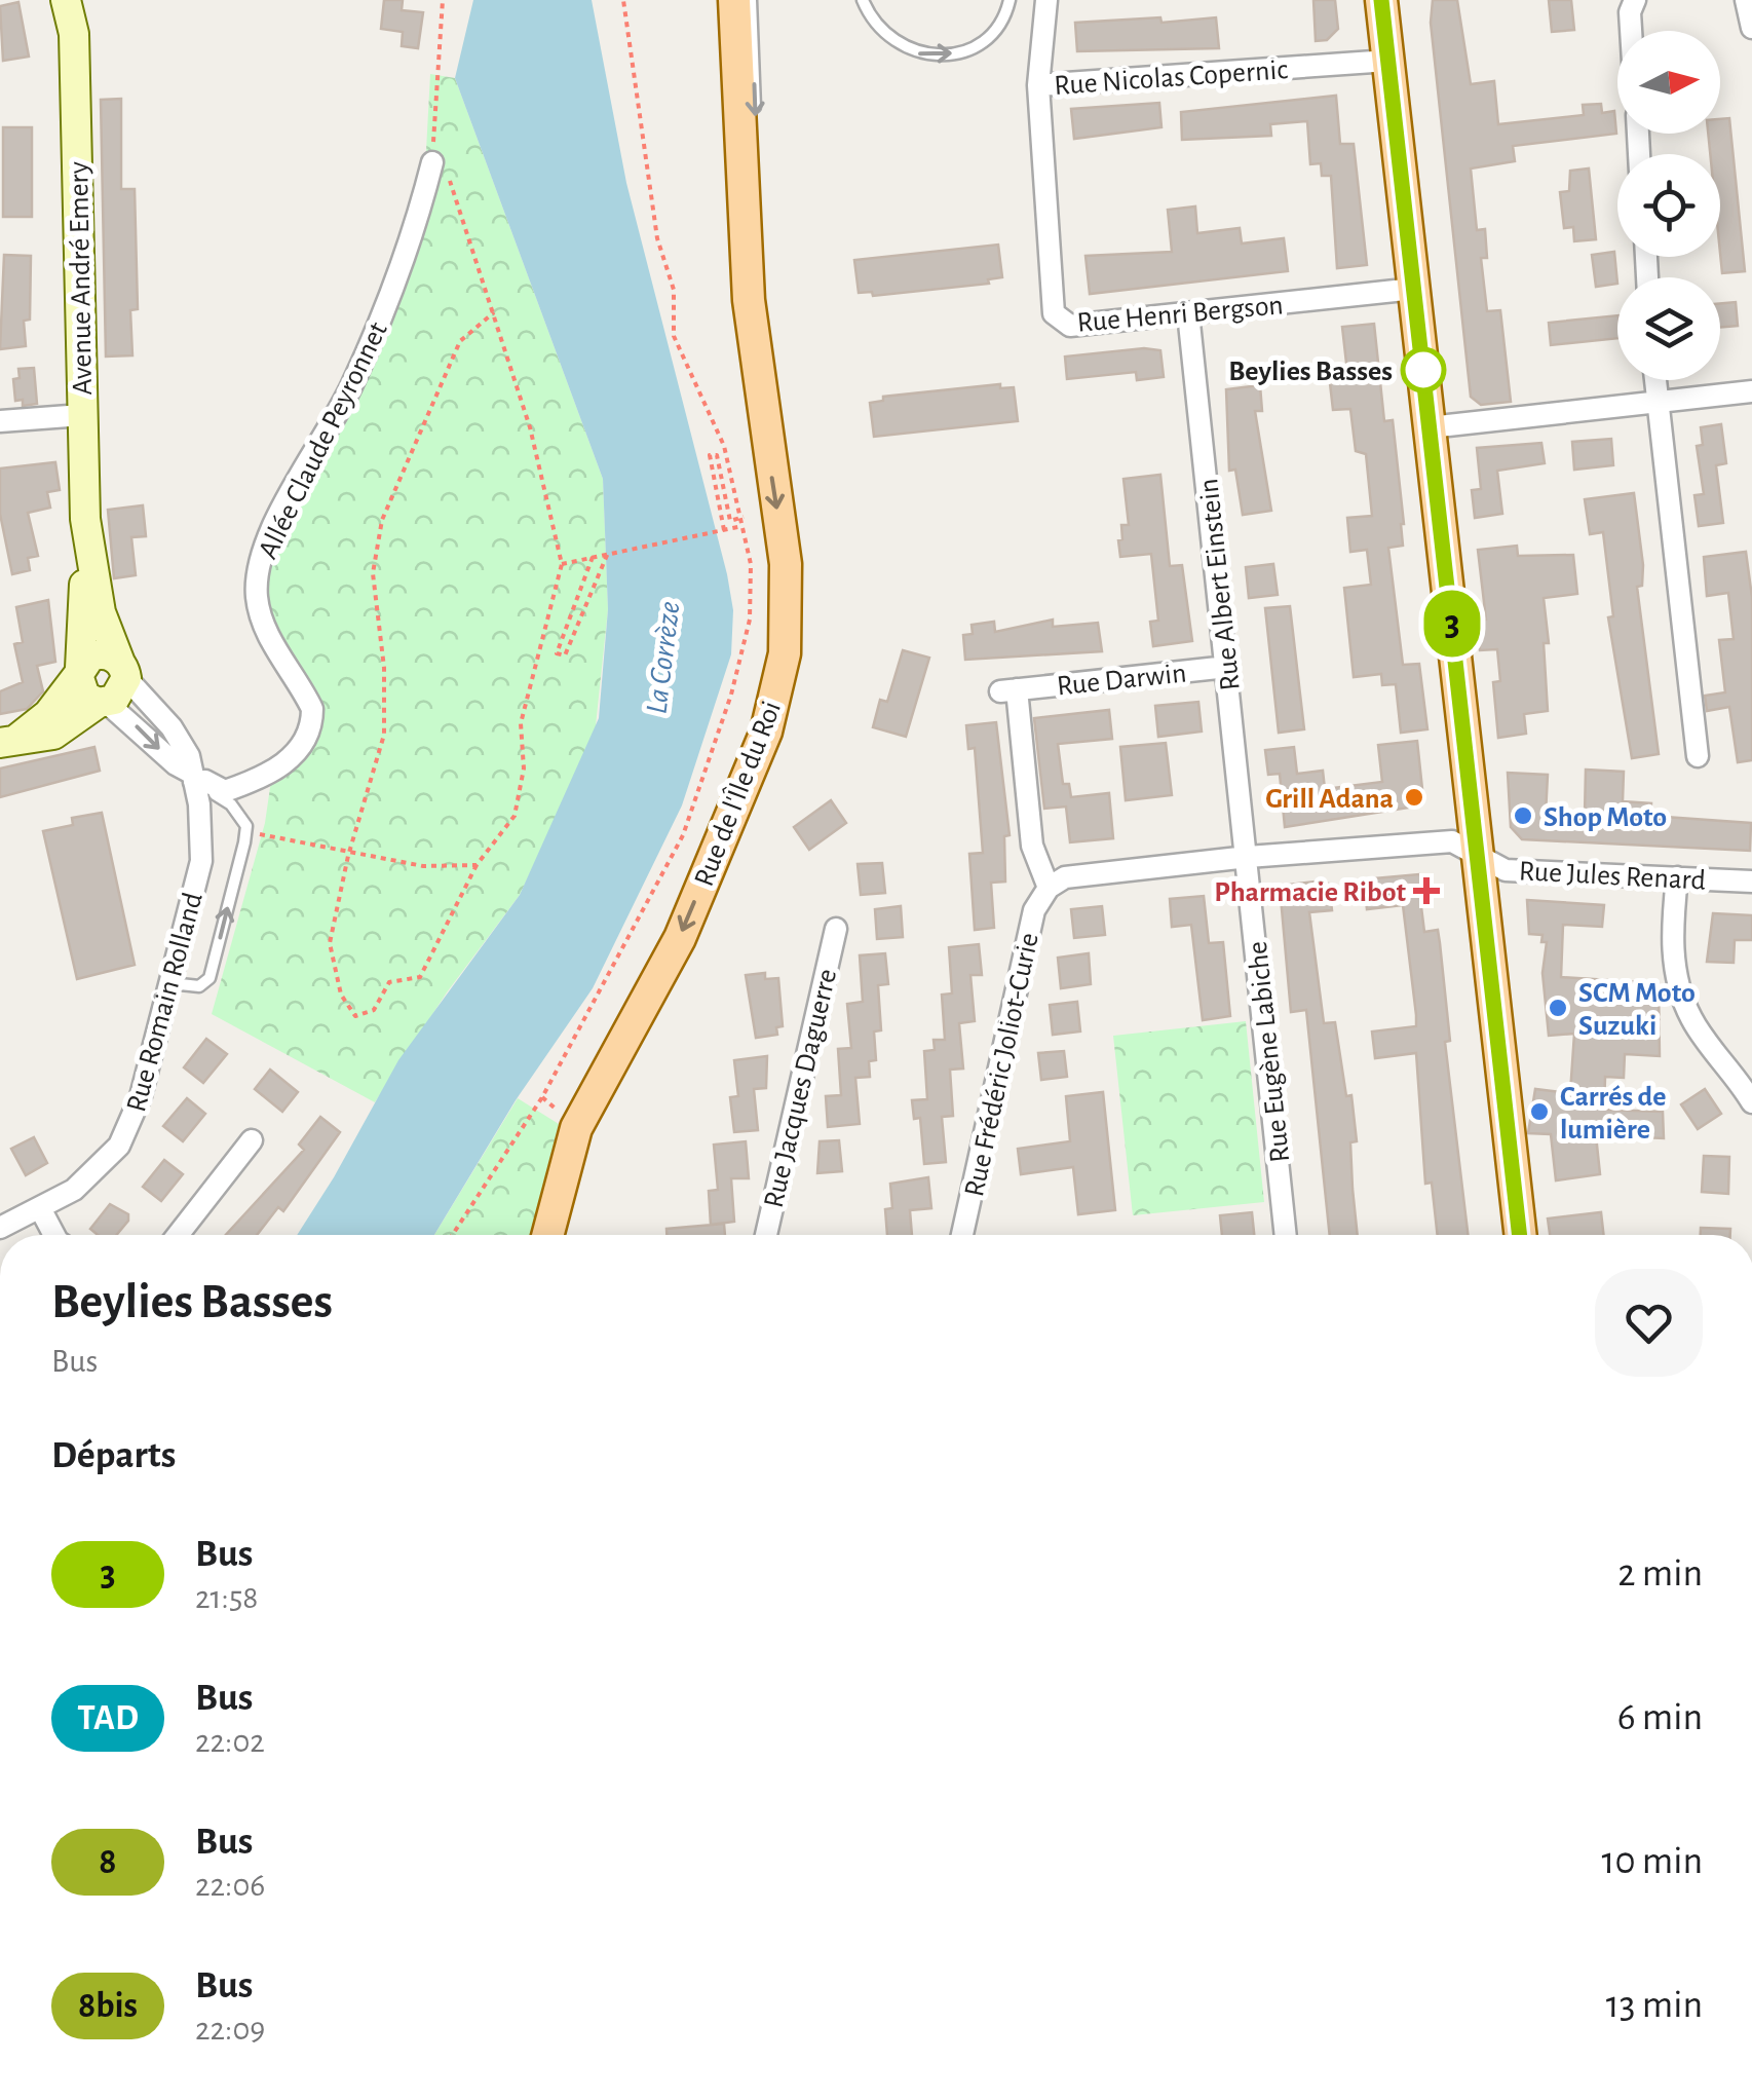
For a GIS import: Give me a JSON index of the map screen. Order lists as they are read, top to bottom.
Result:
{
  "streets": {
    "main road": ["Rue de l'Île du Roi"],
    "street": [
      "Rue Nicolas Copernic",
      "Avenue André Emery",
      "Rue Henri Bergson",
      "Allée Claude Peyronnet",
      "Rue Albert Einstein",
      "Rue Darwin",
      "Rue Jules Renard",
      "Rue Romain Rolland",
      "Rue Eugène Labiche",
      "Rue Frédéric Joliot-Curie",
      "Rue Jacques Daguerre"
    ]
  },
  "crossings": [
    ["Rue Nicolas Copernic", "Rue Henri Bergson"],
    ["Avenue André Emery", "Rue Romain Rolland"],
    ["Rue Henri Bergson", "Rue Albert Einstein"],
    ["Allée Claude Peyronnet", "Rue Romain Rolland"],
    ["Rue Albert Einstein", "Rue Darwin"],
    ["Rue Albert Einstein", "Rue Eugène Labiche"],
    ["Rue Darwin", "Rue Frédéric Joliot-Curie"]
  ],
  "one_way": ["Rue de l'Île du Roi"],
  "water": ["La Corrèze"],
  "places": {
    "other": [
      "Beylies Basses",
      "Grill Adana",
      "Shop Moto",
      "SCM Moto Suzuki",
      "Carrés de lumière"
    ],
    "health": ["Pharmacie Ribot"]
  },
  "lines": ["bus line 3"],
  "north": "right",
  "page": {
    "on_map": "3",
    "heading": [
      ["Beylies Basses", "Bus"],
      "Départs"
    ],
    "list": [
      {
        "mark": "3",
        "name": "Bus",
        "note": "21:58",
        "value": "2 min"
      },
      {
        "mark": "TAD",
        "name": "Bus",
        "note": "22:02",
        "value": "6 min"
      },
      {
        "mark": "8",
        "name": "Bus",
        "note": "22:06",
        "value": "10 min"
      },
      {
        "mark": "8bis",
        "name": "Bus",
        "note": "22:09",
        "value": "13 min"
      }
    ]
  }
}
